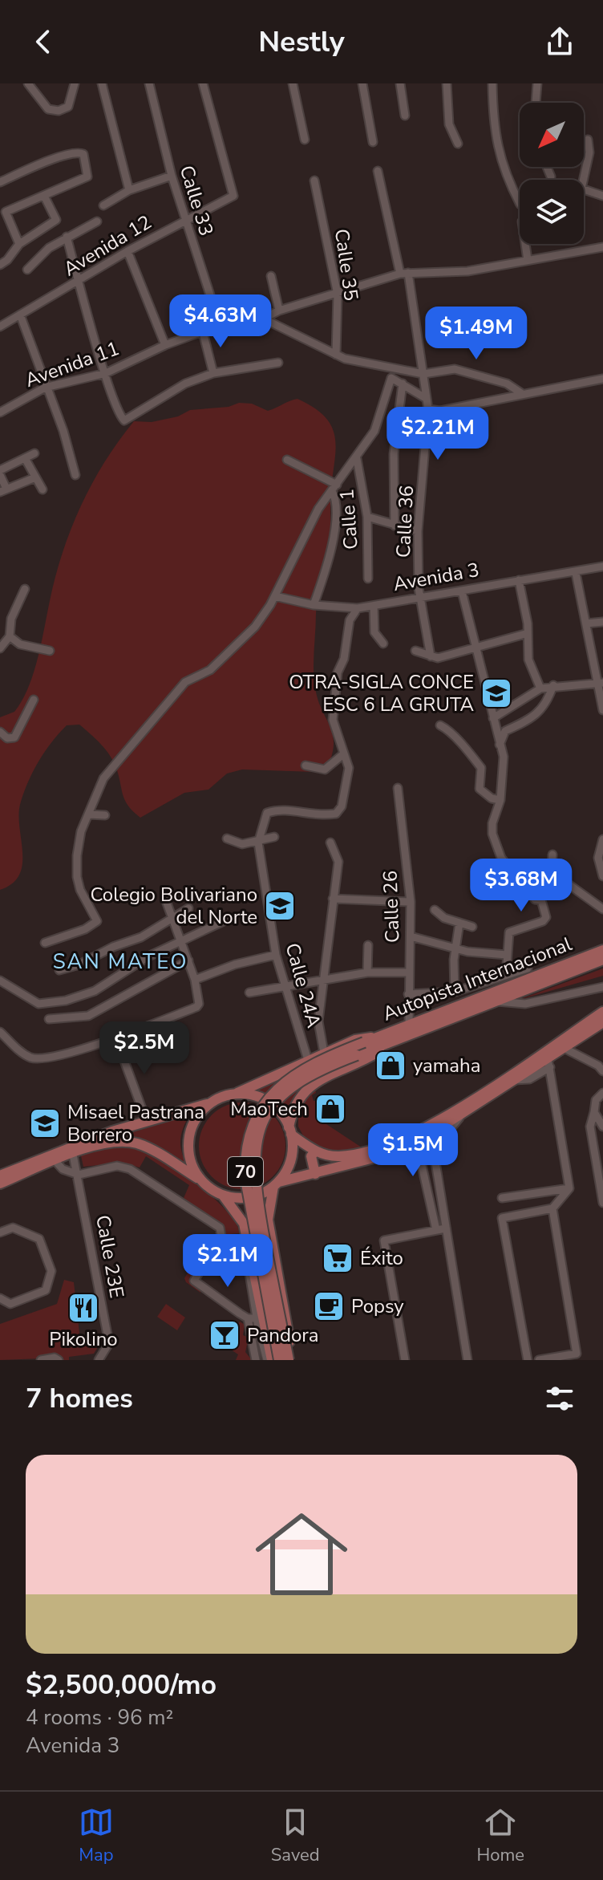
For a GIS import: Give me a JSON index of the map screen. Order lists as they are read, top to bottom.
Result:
{
  "streets": {
    "main road": ["Autopista Internacional", "70"],
    "street": [
      "Calle 33",
      "Avenida 12",
      "Calle 35",
      "Avenida 11",
      "Calle 1",
      "Calle 36",
      "Avenida 3",
      "Calle 26",
      "Calle 24A",
      "Calle 23E"
    ]
  },
  "crossings": [
    ["Calle 33", "Avenida 12"],
    ["Calle 33", "Avenida 11"],
    ["Calle 35", "Avenida 11"],
    ["Avenida 11", "Calle 36"],
    ["Calle 36", "Avenida 3"],
    ["Calle 26", "Autopista Internacional"]
  ],
  "districts": ["SAN MATEO"],
  "places": {
    "school or university": ["OTRA-SIGLA CONCE ESC 6 LA GRUTA", "Colegio Bolivariano del Norte", "Misael Pastrana Borrero"],
    "shop": ["yamaha", "MaoTech"],
    "supermarket": ["Éxito"],
    "cafe": ["Popsy"],
    "restaurant": ["Pikolino"],
    "bar": ["Pandora"]
  },
  "north": "bottom left",
  "page": {
    "header": "Nestly",
    "price": [
      "$4.63M",
      "$1.49M",
      "$2.21M",
      "$3.68M",
      "$2.5M",
      "$1.5M",
      "$2.1M"
    ],
    "heading": "7 homes",
    "list": [
      {
        "name": "$2,500,000/mo",
        "note": "4 rooms · 96 m² · Avenida 3"
      }
    ],
    "tabs": ["Map", "Saved", "Home"]
  }
}
